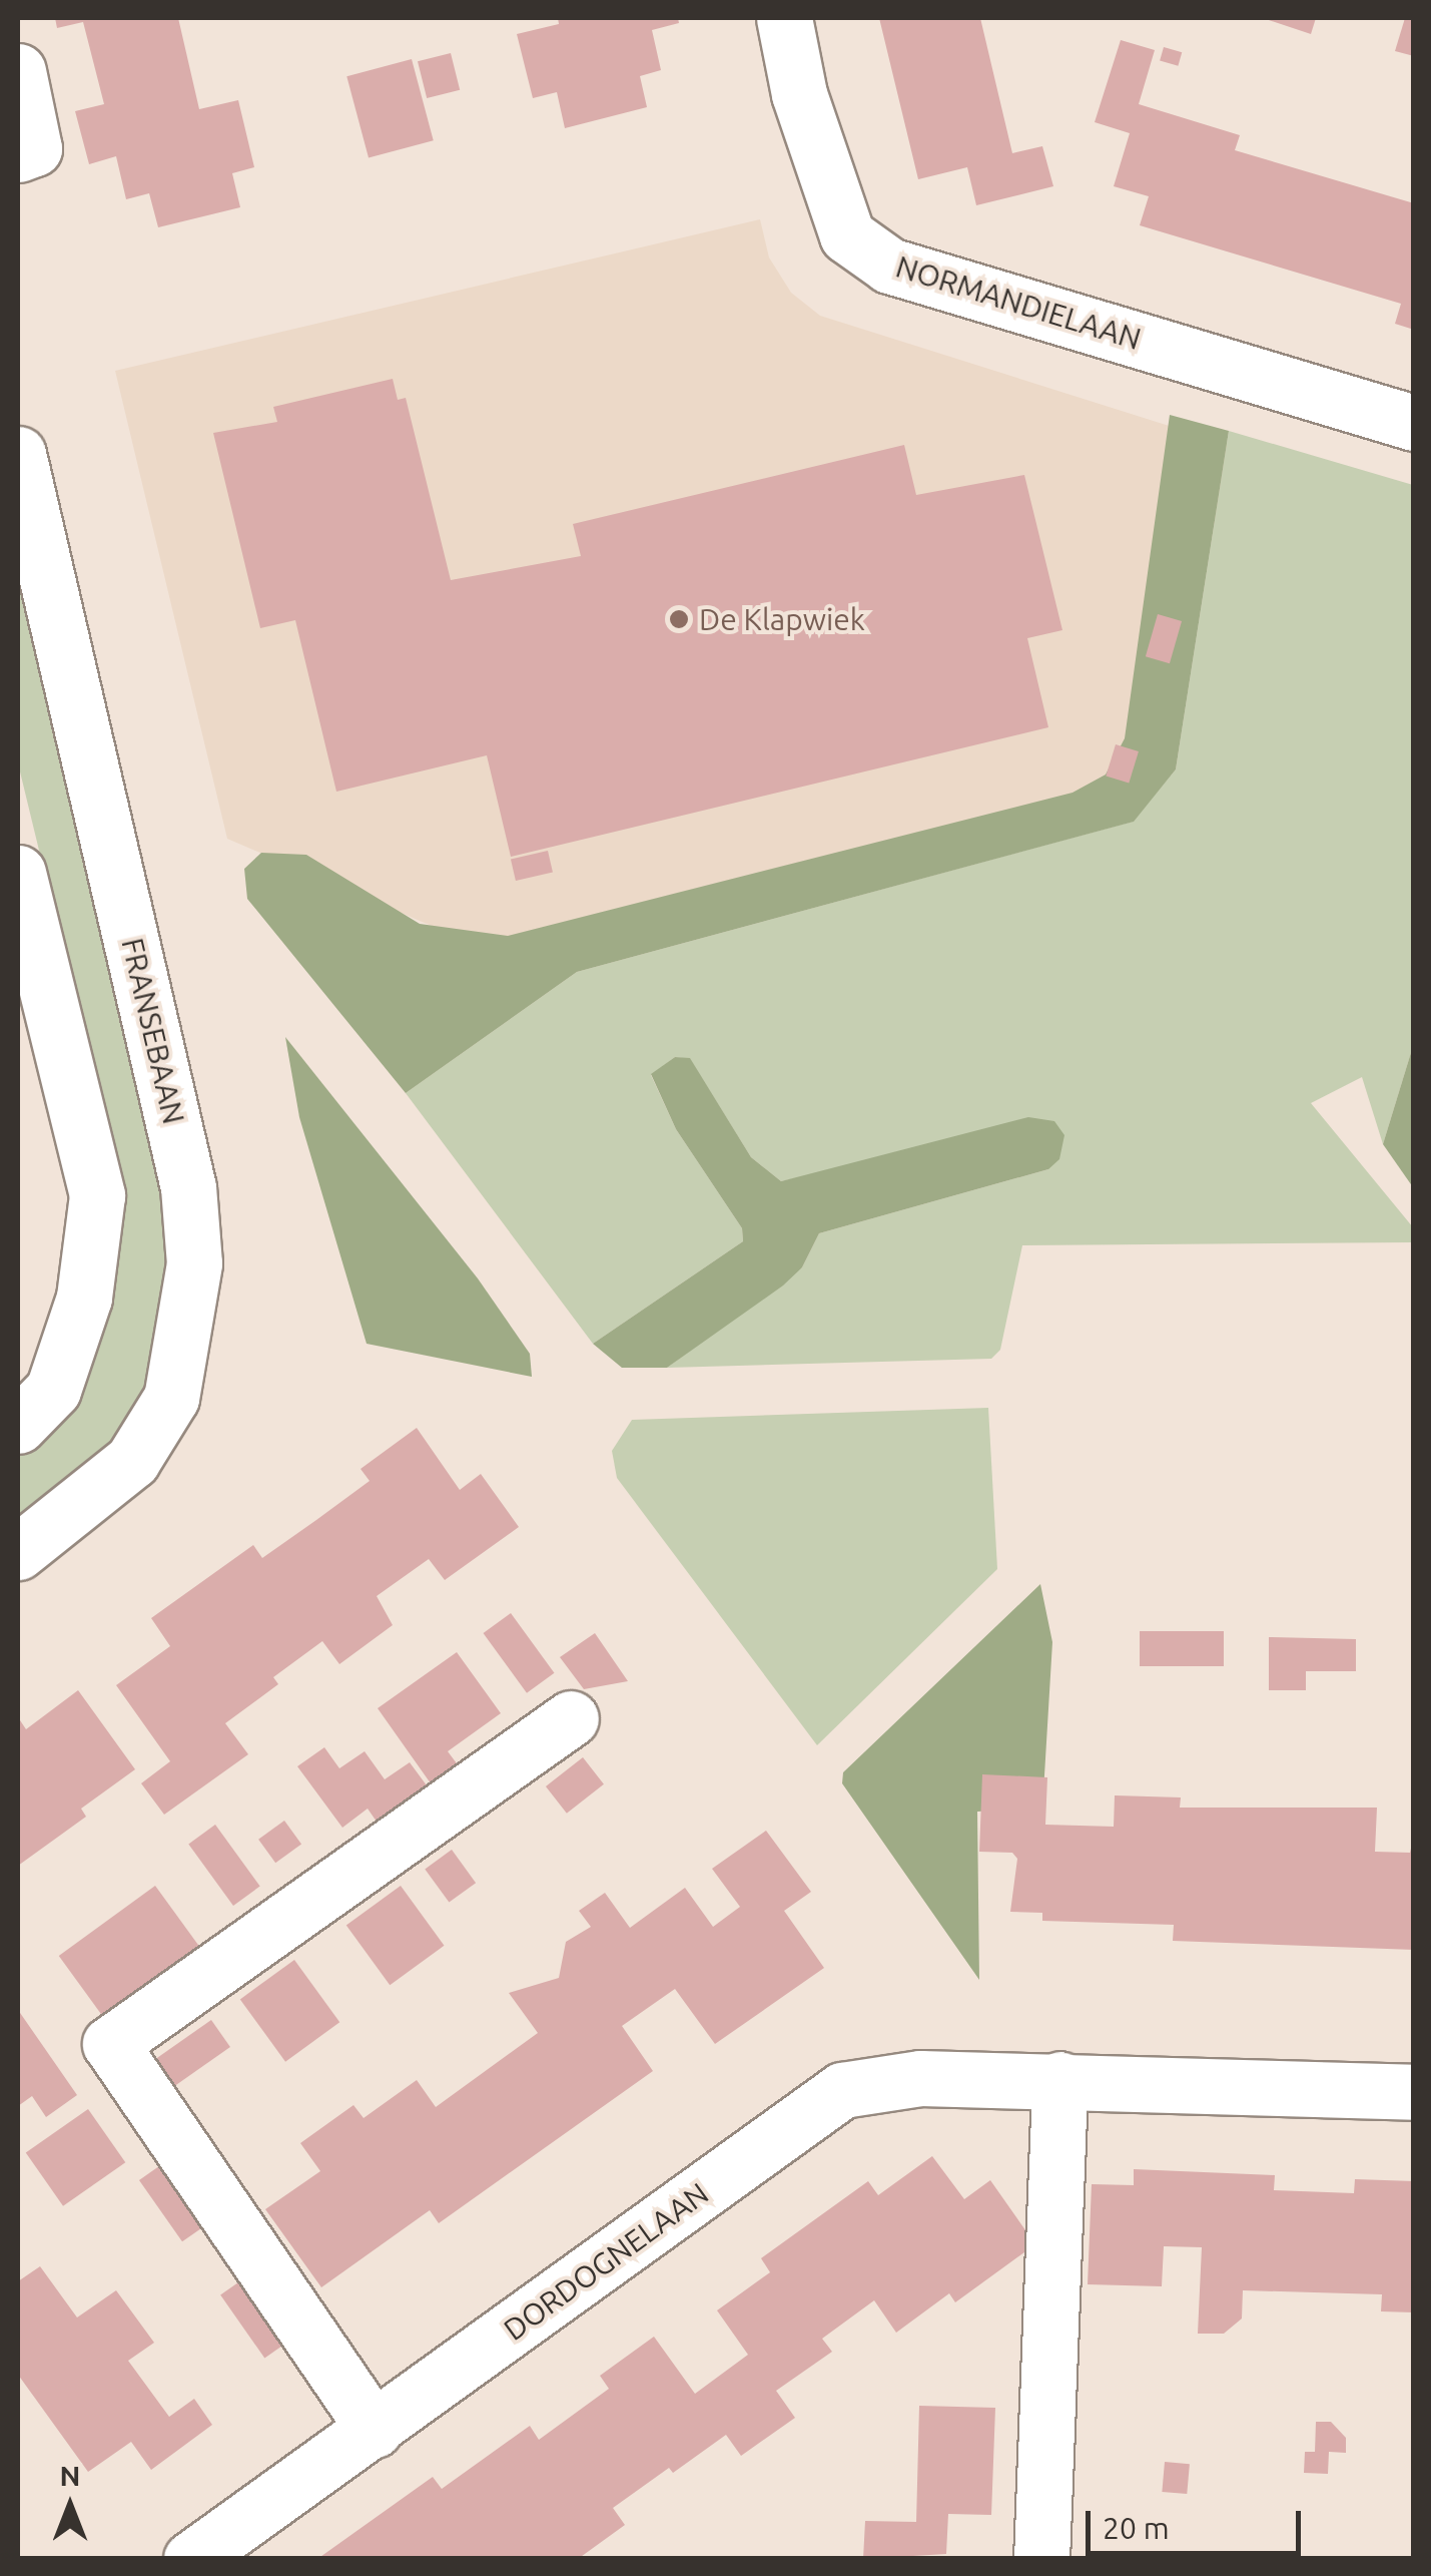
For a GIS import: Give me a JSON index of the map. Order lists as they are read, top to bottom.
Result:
{
  "streets": {
    "street": ["NORMANDIELAAN", "FRANSEBAAN", "DORDOGNELAAN"]
  },
  "places": ["De Klapwiek"],
  "scale_bar": "20 m",
  "north": "top"
}
